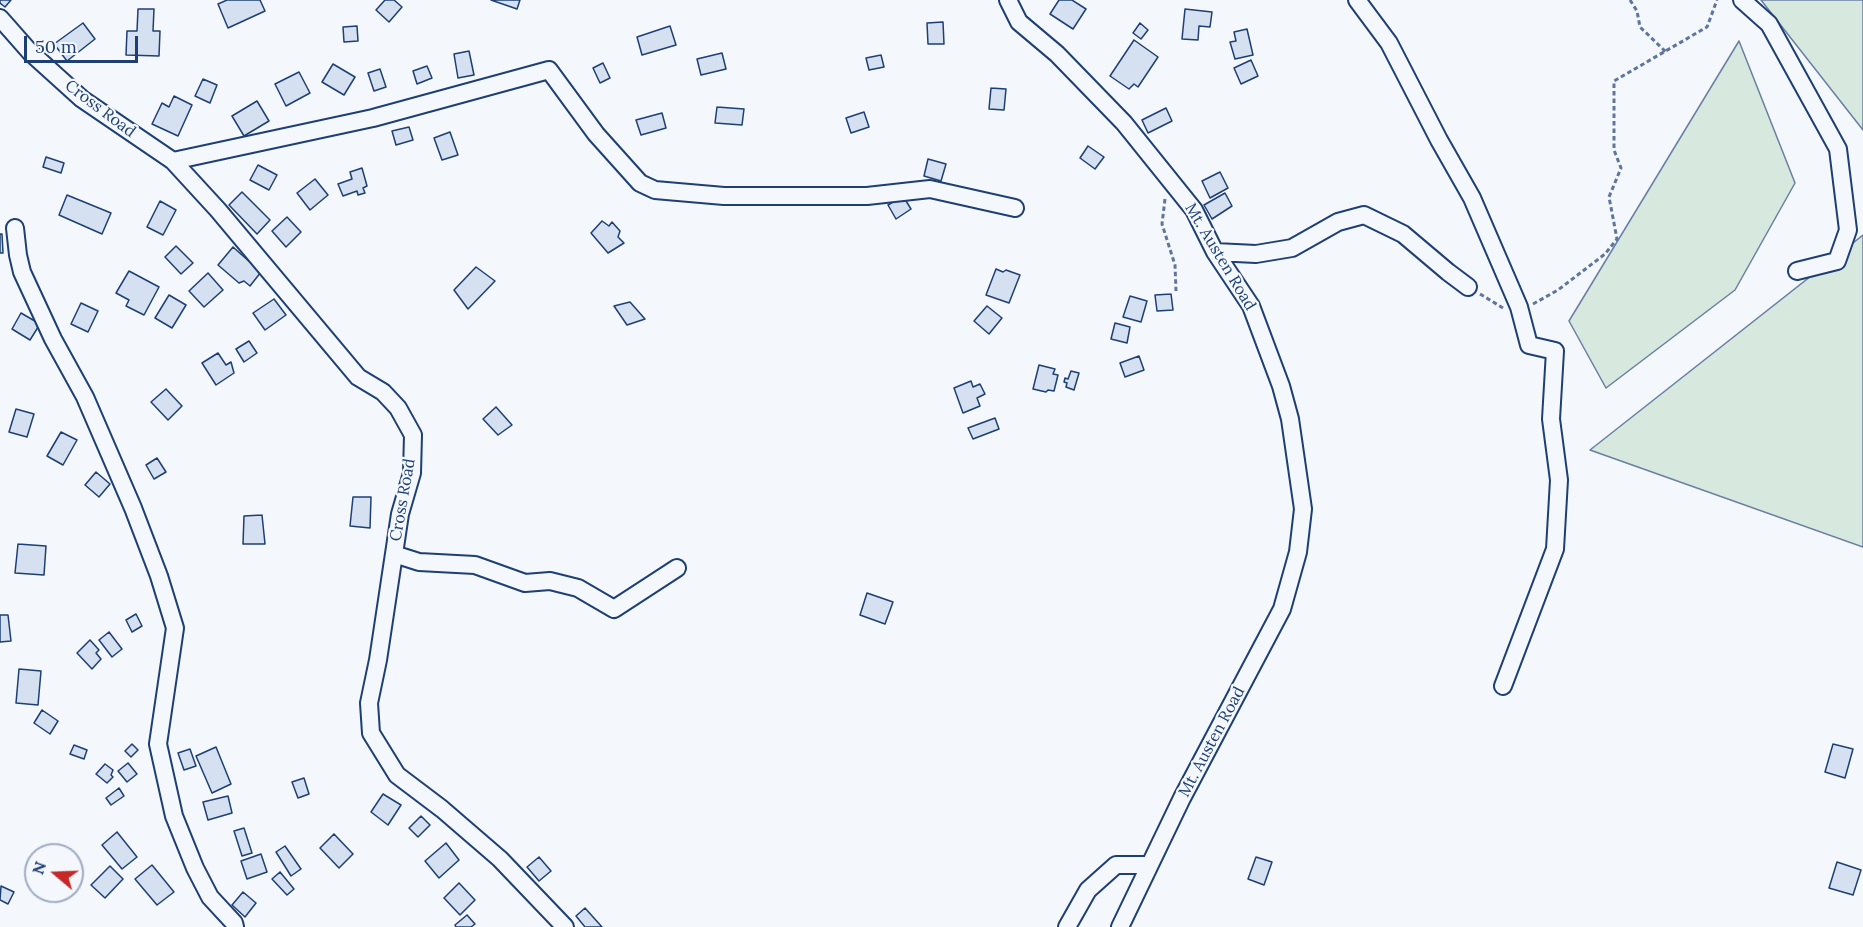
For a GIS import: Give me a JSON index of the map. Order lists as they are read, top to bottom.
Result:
{
  "streets": {
    "street": ["Cross Road", "Mt. Austen Road"]
  },
  "scale_bar": "50 m",
  "north": "left"
}
